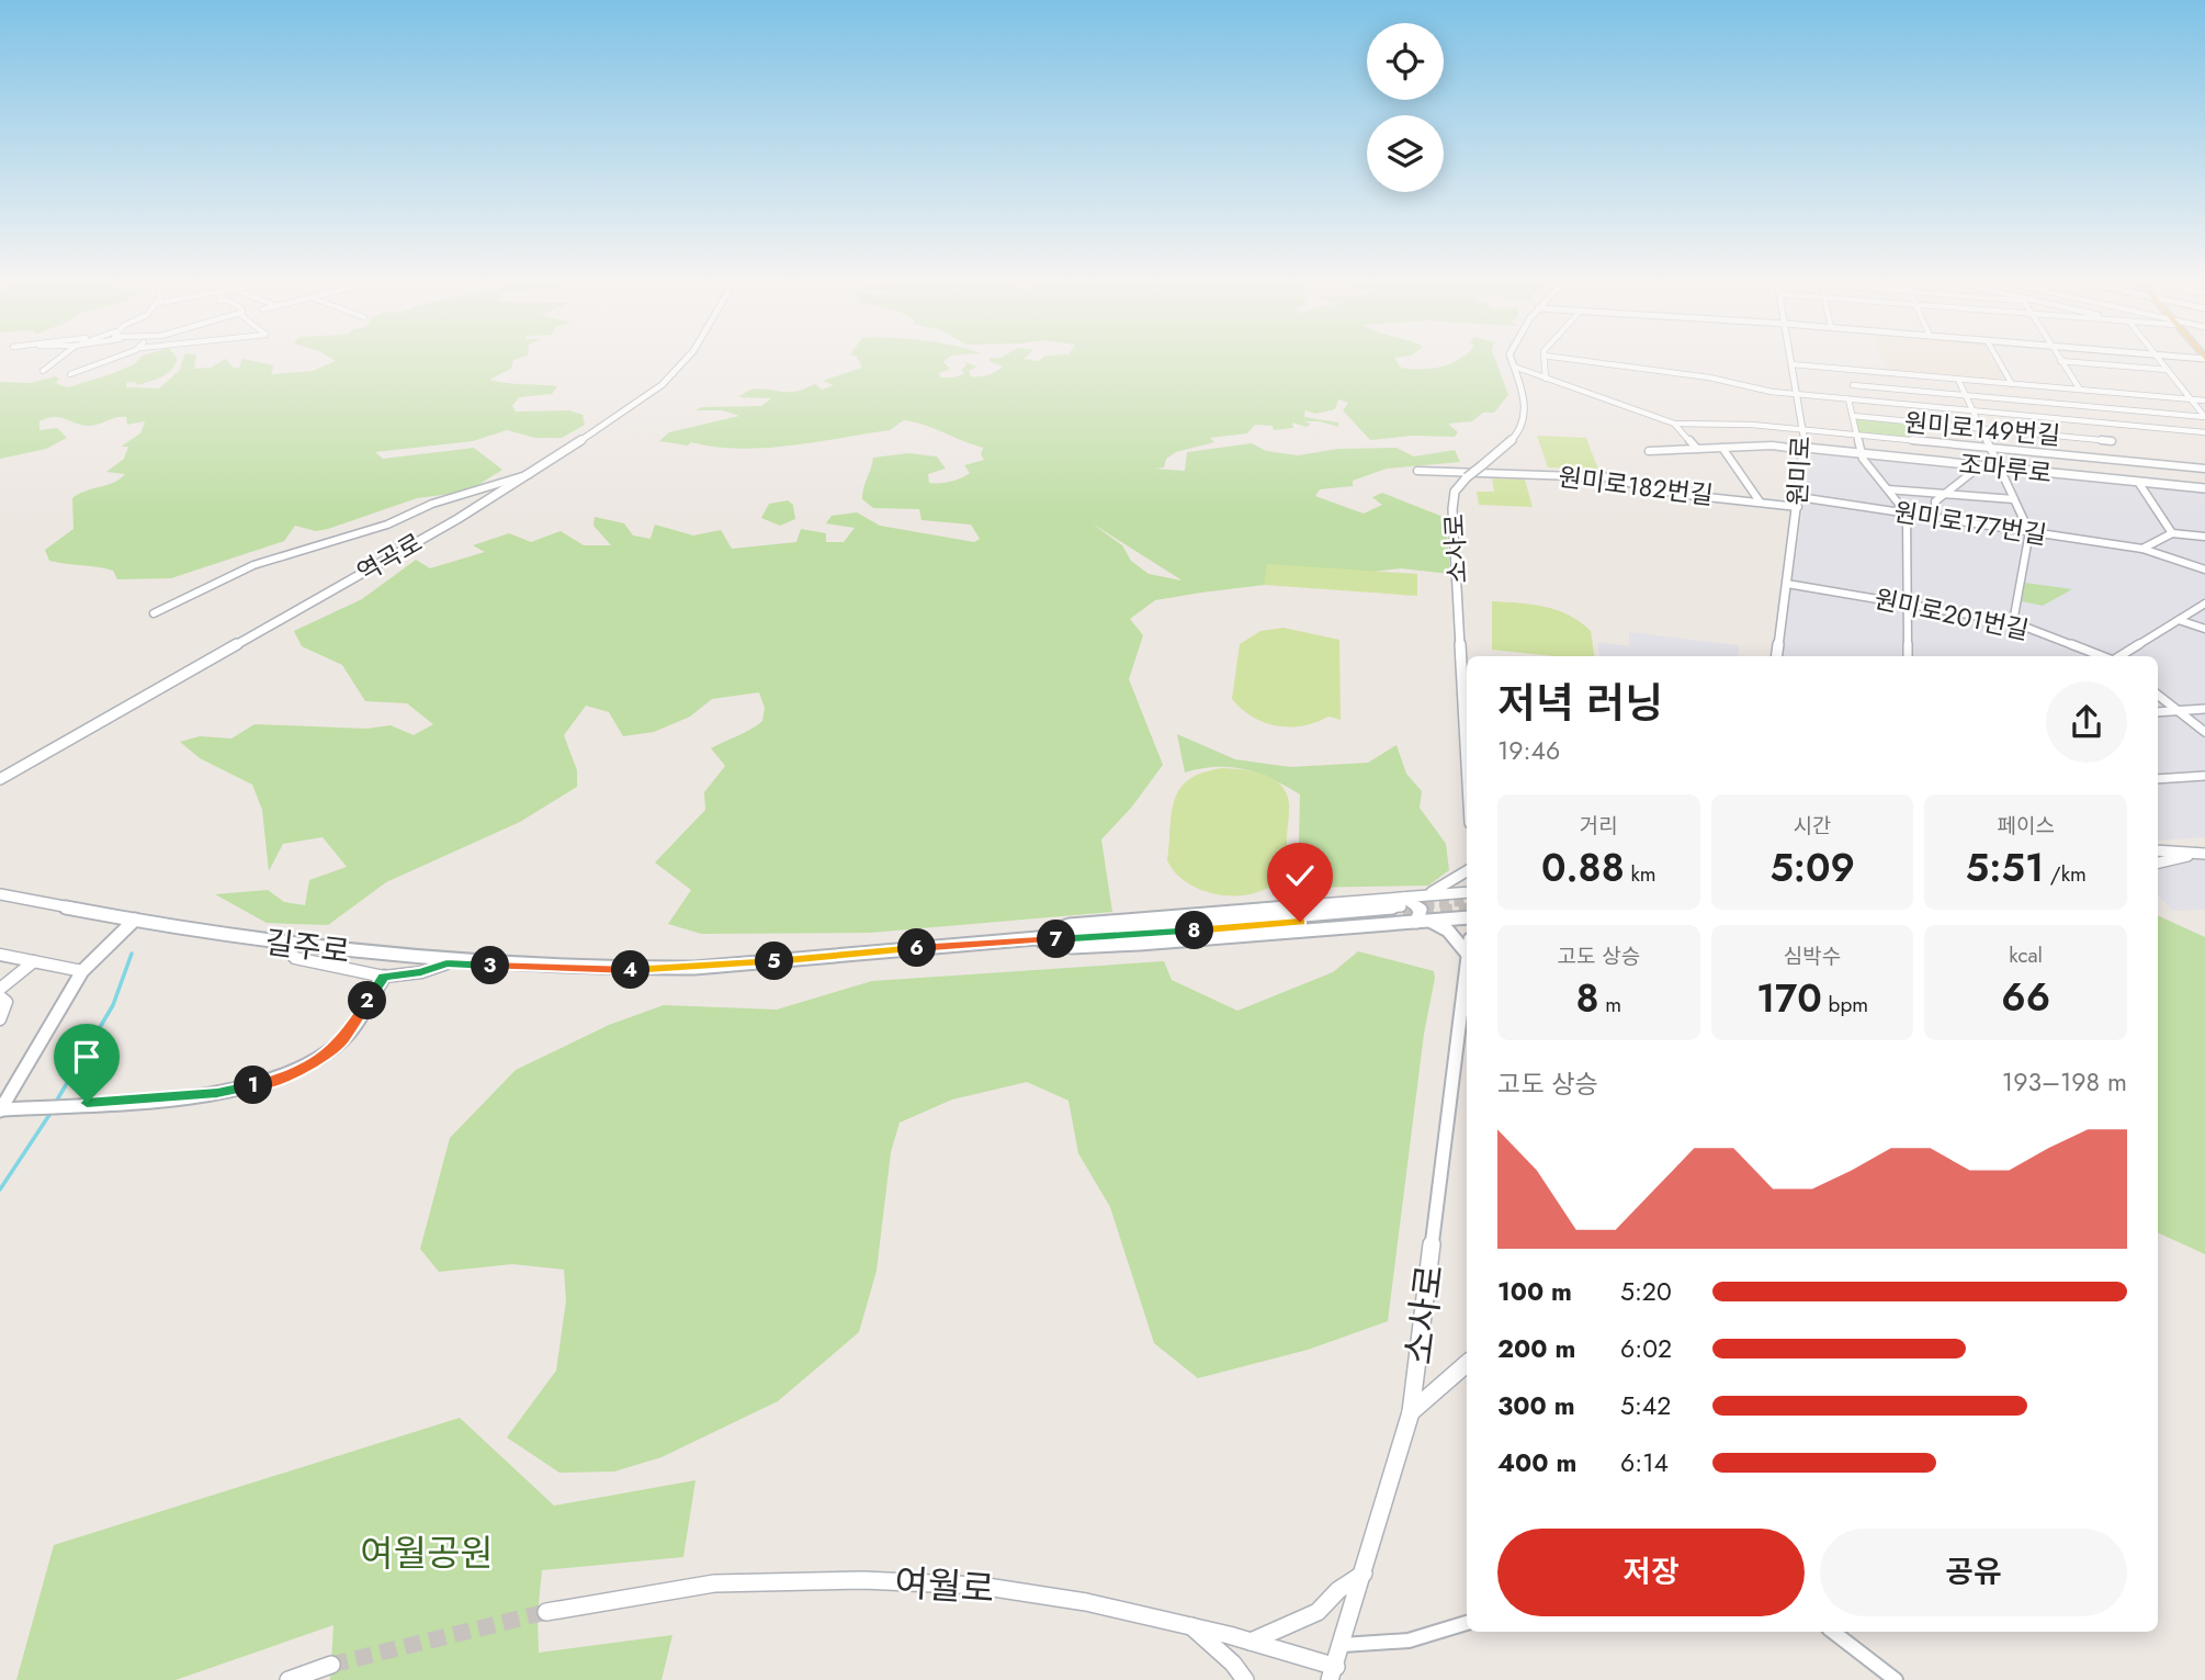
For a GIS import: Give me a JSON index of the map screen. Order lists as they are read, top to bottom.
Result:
{
  "streets": {
    "street": [
      "원미로149번길",
      "조마루로",
      "원미로",
      "원미로182번길",
      "원미로177번길",
      "소사로",
      "역곡로",
      "원미로201번길",
      "길주로",
      "여월로"
    ]
  },
  "crossings": [
    ["조마루로", "원미로"],
    ["원미로", "원미로182번길"],
    ["원미로", "원미로177번길"],
    ["원미로", "원미로201번길"],
    ["원미로182번길", "원미로177번길"],
    ["원미로182번길", "소사로"],
    ["소사로", "여월로"]
  ],
  "parks": ["여월공원"],
  "page": {
    "heading": ["저녁 러닝", "19:46"],
    "stats": [
      ["거리", "0.88 km"],
      ["시간", "5:09"],
      ["페이스", "5:51 /km"],
      ["고도 상승", "8 m"],
      ["심박수", "170 bpm"],
      ["kcal", "66"]
    ],
    "pins": [
      "8",
      "7",
      "6",
      "5",
      "3",
      "4",
      "2",
      "1"
    ],
    "chart": ["고도 상승", "193–198 m"],
    "list": [
      {
        "name": "100 m",
        "note": "5:20"
      },
      {
        "name": "200 m",
        "note": "6:02"
      },
      {
        "name": "300 m",
        "note": "5:42"
      },
      {
        "name": "400 m",
        "note": "6:14"
      }
    ],
    "buttons": ["저장", "공유"]
  }
}
